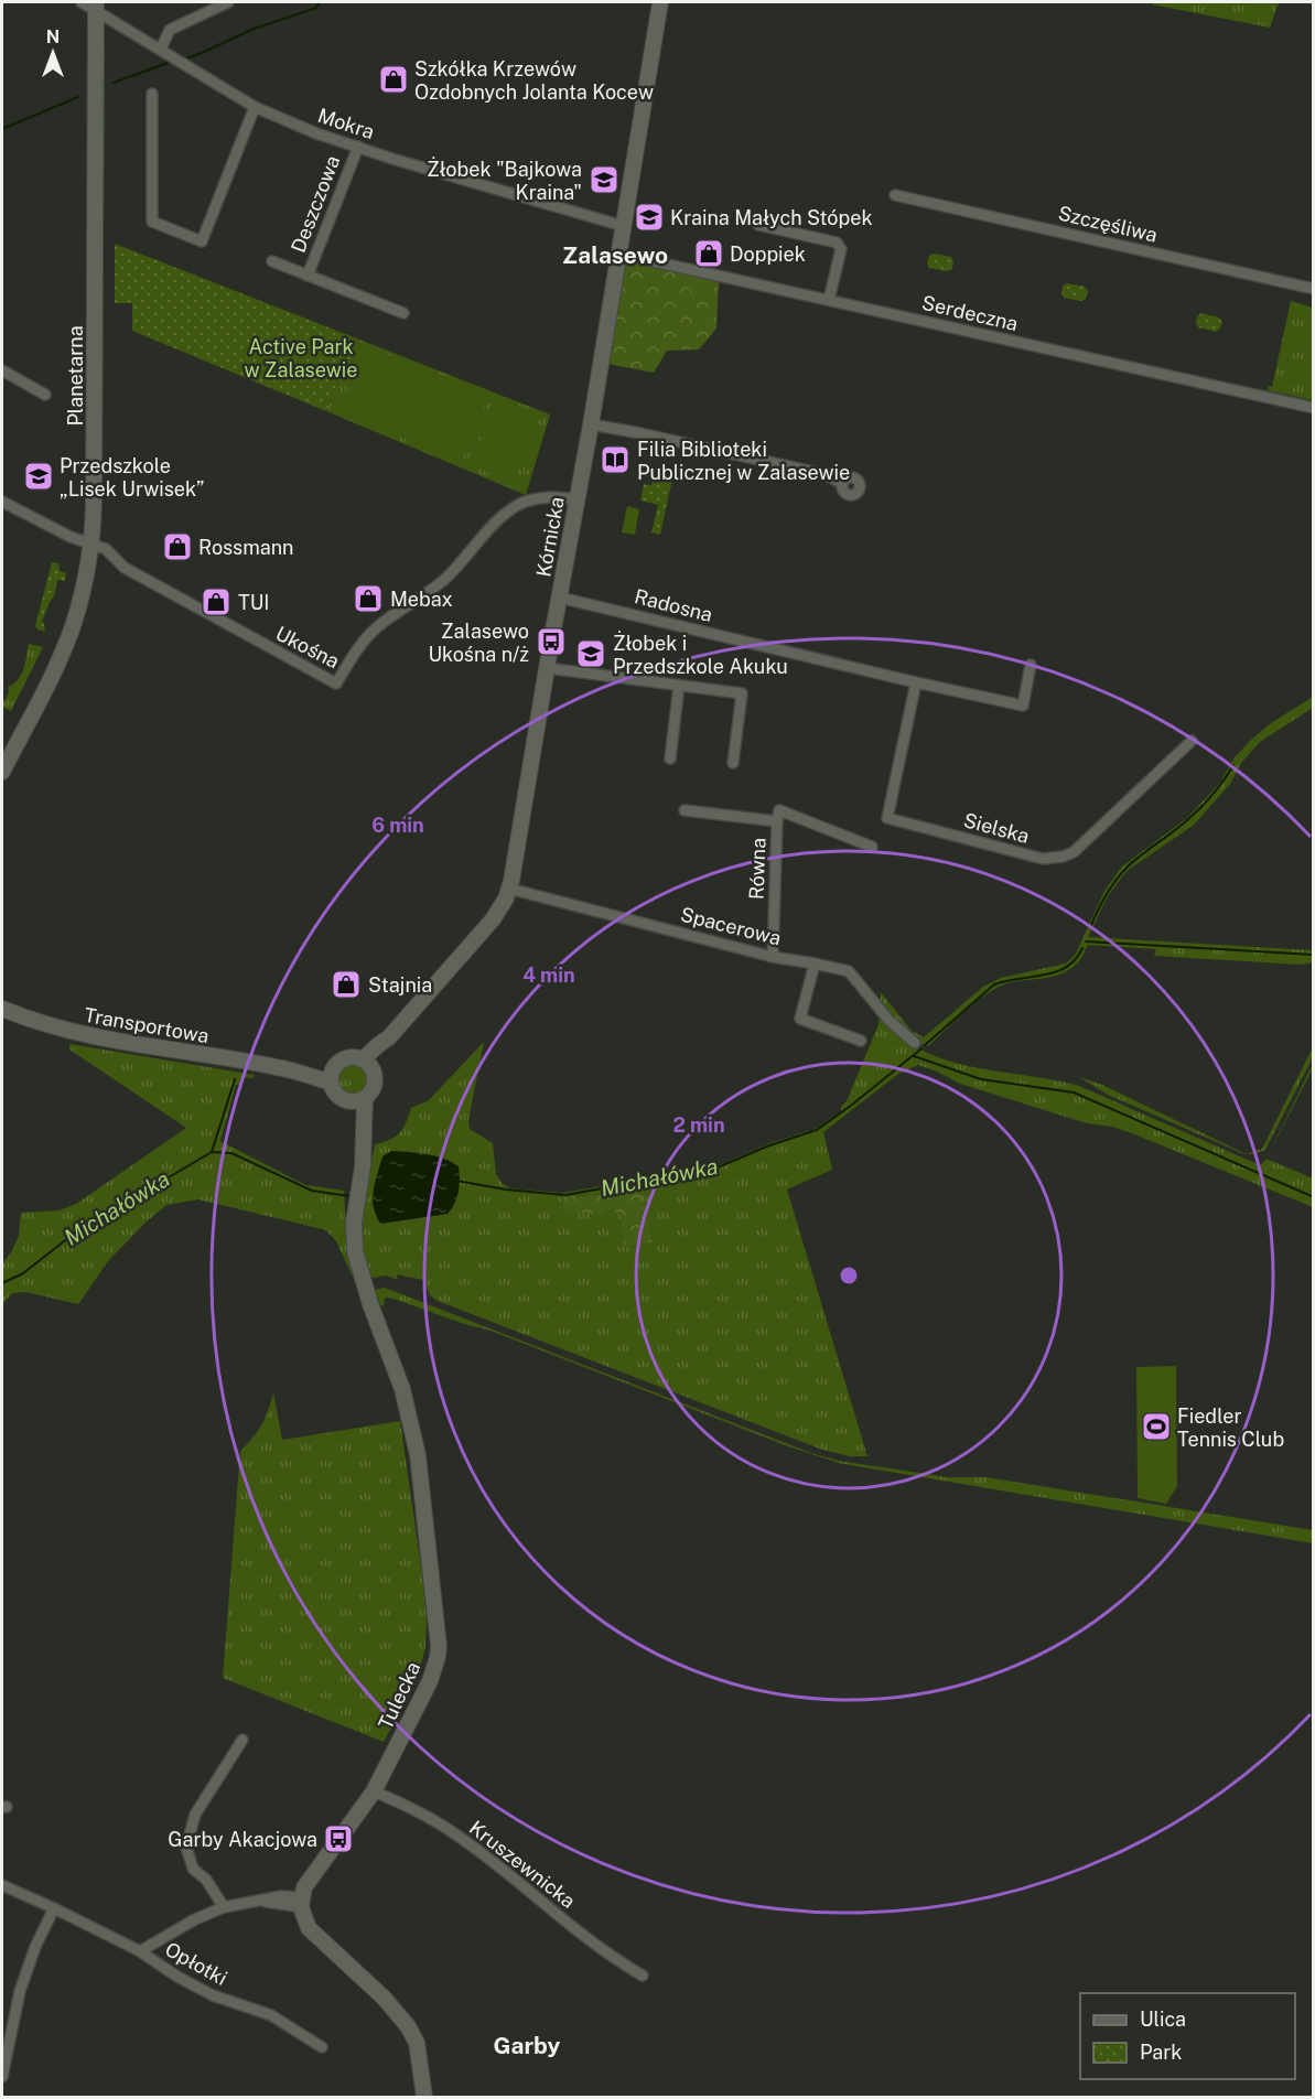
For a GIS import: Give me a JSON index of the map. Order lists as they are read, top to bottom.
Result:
{
  "streets": {
    "street": [
      "Mokra",
      "Deszczowa",
      "Szczęśliwa",
      "Serdeczna",
      "Planetarna",
      "Kórnicka",
      "Radosna",
      "Ukośna",
      "Sielska",
      "Równa",
      "Spacerowa",
      "Transportowa",
      "Tulecka",
      "Kruszewnicka",
      "Opłotki"
    ]
  },
  "crossings": [
    ["Mokra", "Deszczowa"],
    ["Mokra", "Planetarna"],
    ["Mokra", "Kórnicka"],
    ["Serdeczna", "Kórnicka"],
    ["Planetarna", "Ukośna"],
    ["Kórnicka", "Radosna"],
    ["Kórnicka", "Ukośna"],
    ["Kórnicka", "Spacerowa"],
    ["Kórnicka", "Transportowa"],
    ["Kórnicka", "Tulecka"],
    ["Radosna", "Sielska"],
    ["Równa", "Spacerowa"],
    ["Transportowa", "Tulecka"],
    ["Tulecka", "Kruszewnicka"]
  ],
  "districts": ["Zalasewo", "Garby"],
  "water": ["Michałówka"],
  "parks": ["Active Park w Zalasewie"],
  "places": {
    "shop": [
      "Szkółka Krzewów Ozdobnych Jolanta Kocew",
      "Doppiek",
      "Rossmann",
      "Mebax",
      "TUI",
      "Stajnia"
    ],
    "school or university": [
      "Żłobek \"Bajkowa Kraina\"",
      "Kraina Małych Stópek",
      "Przedszkole „Lisek Urwisek”",
      "Żłobek i Przedszkole Akuku"
    ],
    "library": ["Filia Biblioteki Publicznej w Zalasewie"],
    "bus stop": ["Zalasewo Ukośna n/ż", "Garby Akacjowa"],
    "sports": ["Fiedler Tennis Club"]
  },
  "legend": ["Ulica", "Park"],
  "north": "top",
  "rings": ["6 min", "4 min", "2 min"]
}
